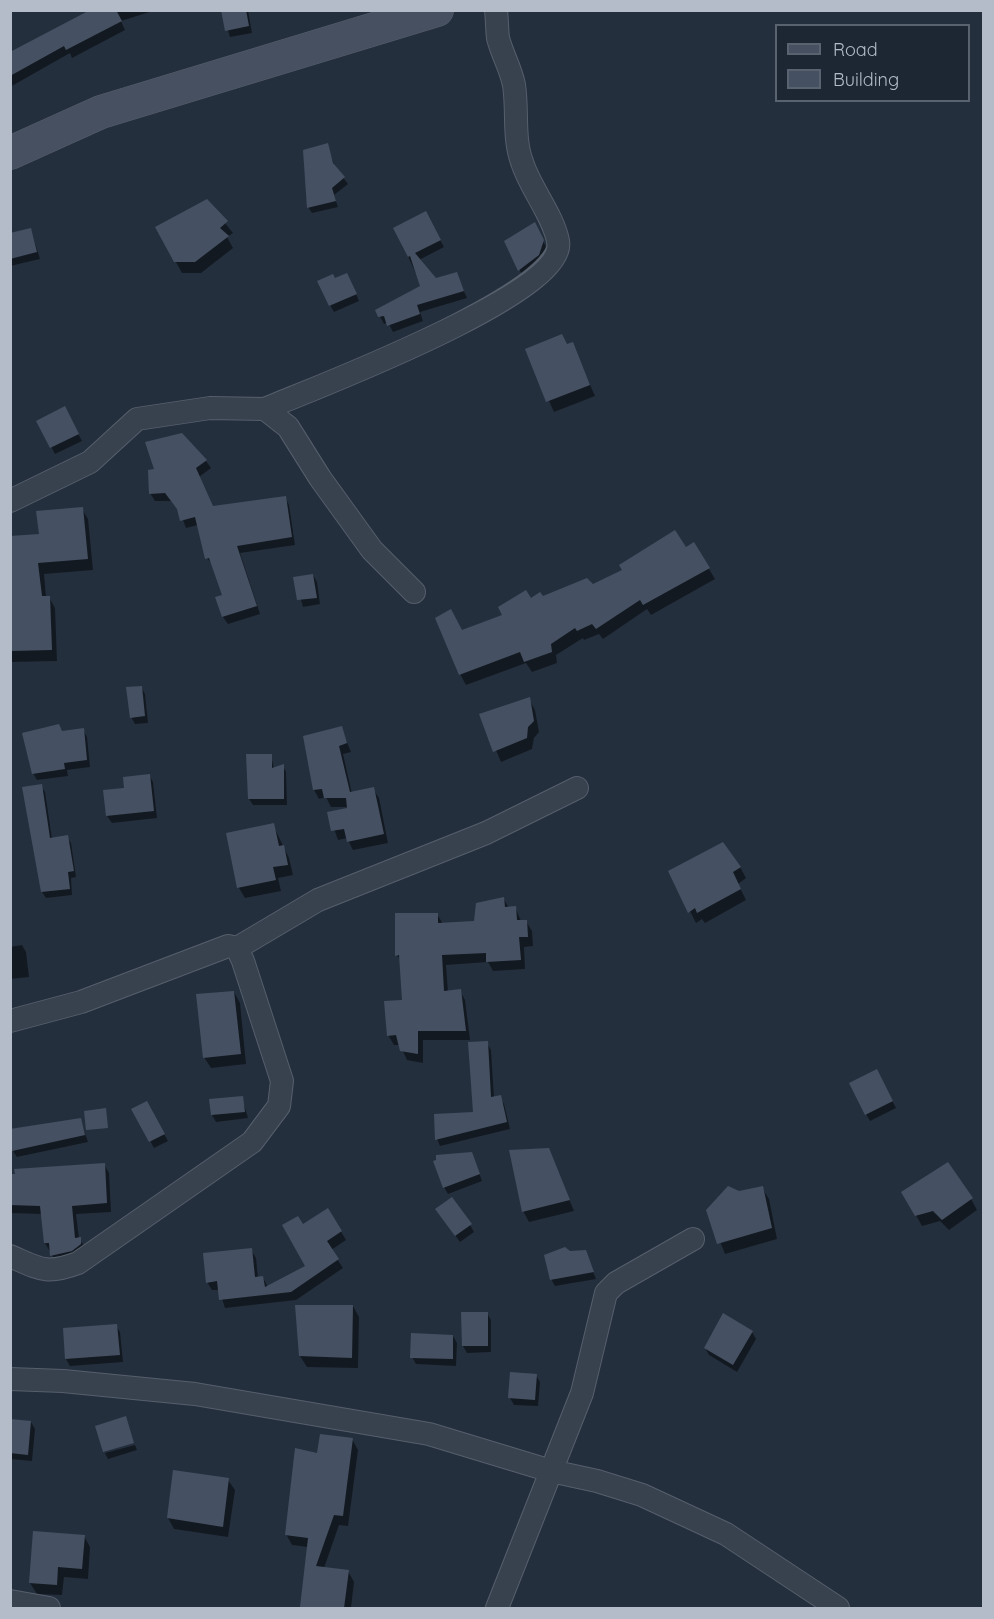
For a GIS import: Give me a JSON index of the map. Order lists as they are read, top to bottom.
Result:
{
  "legend": ["Road", "Building"]
}
